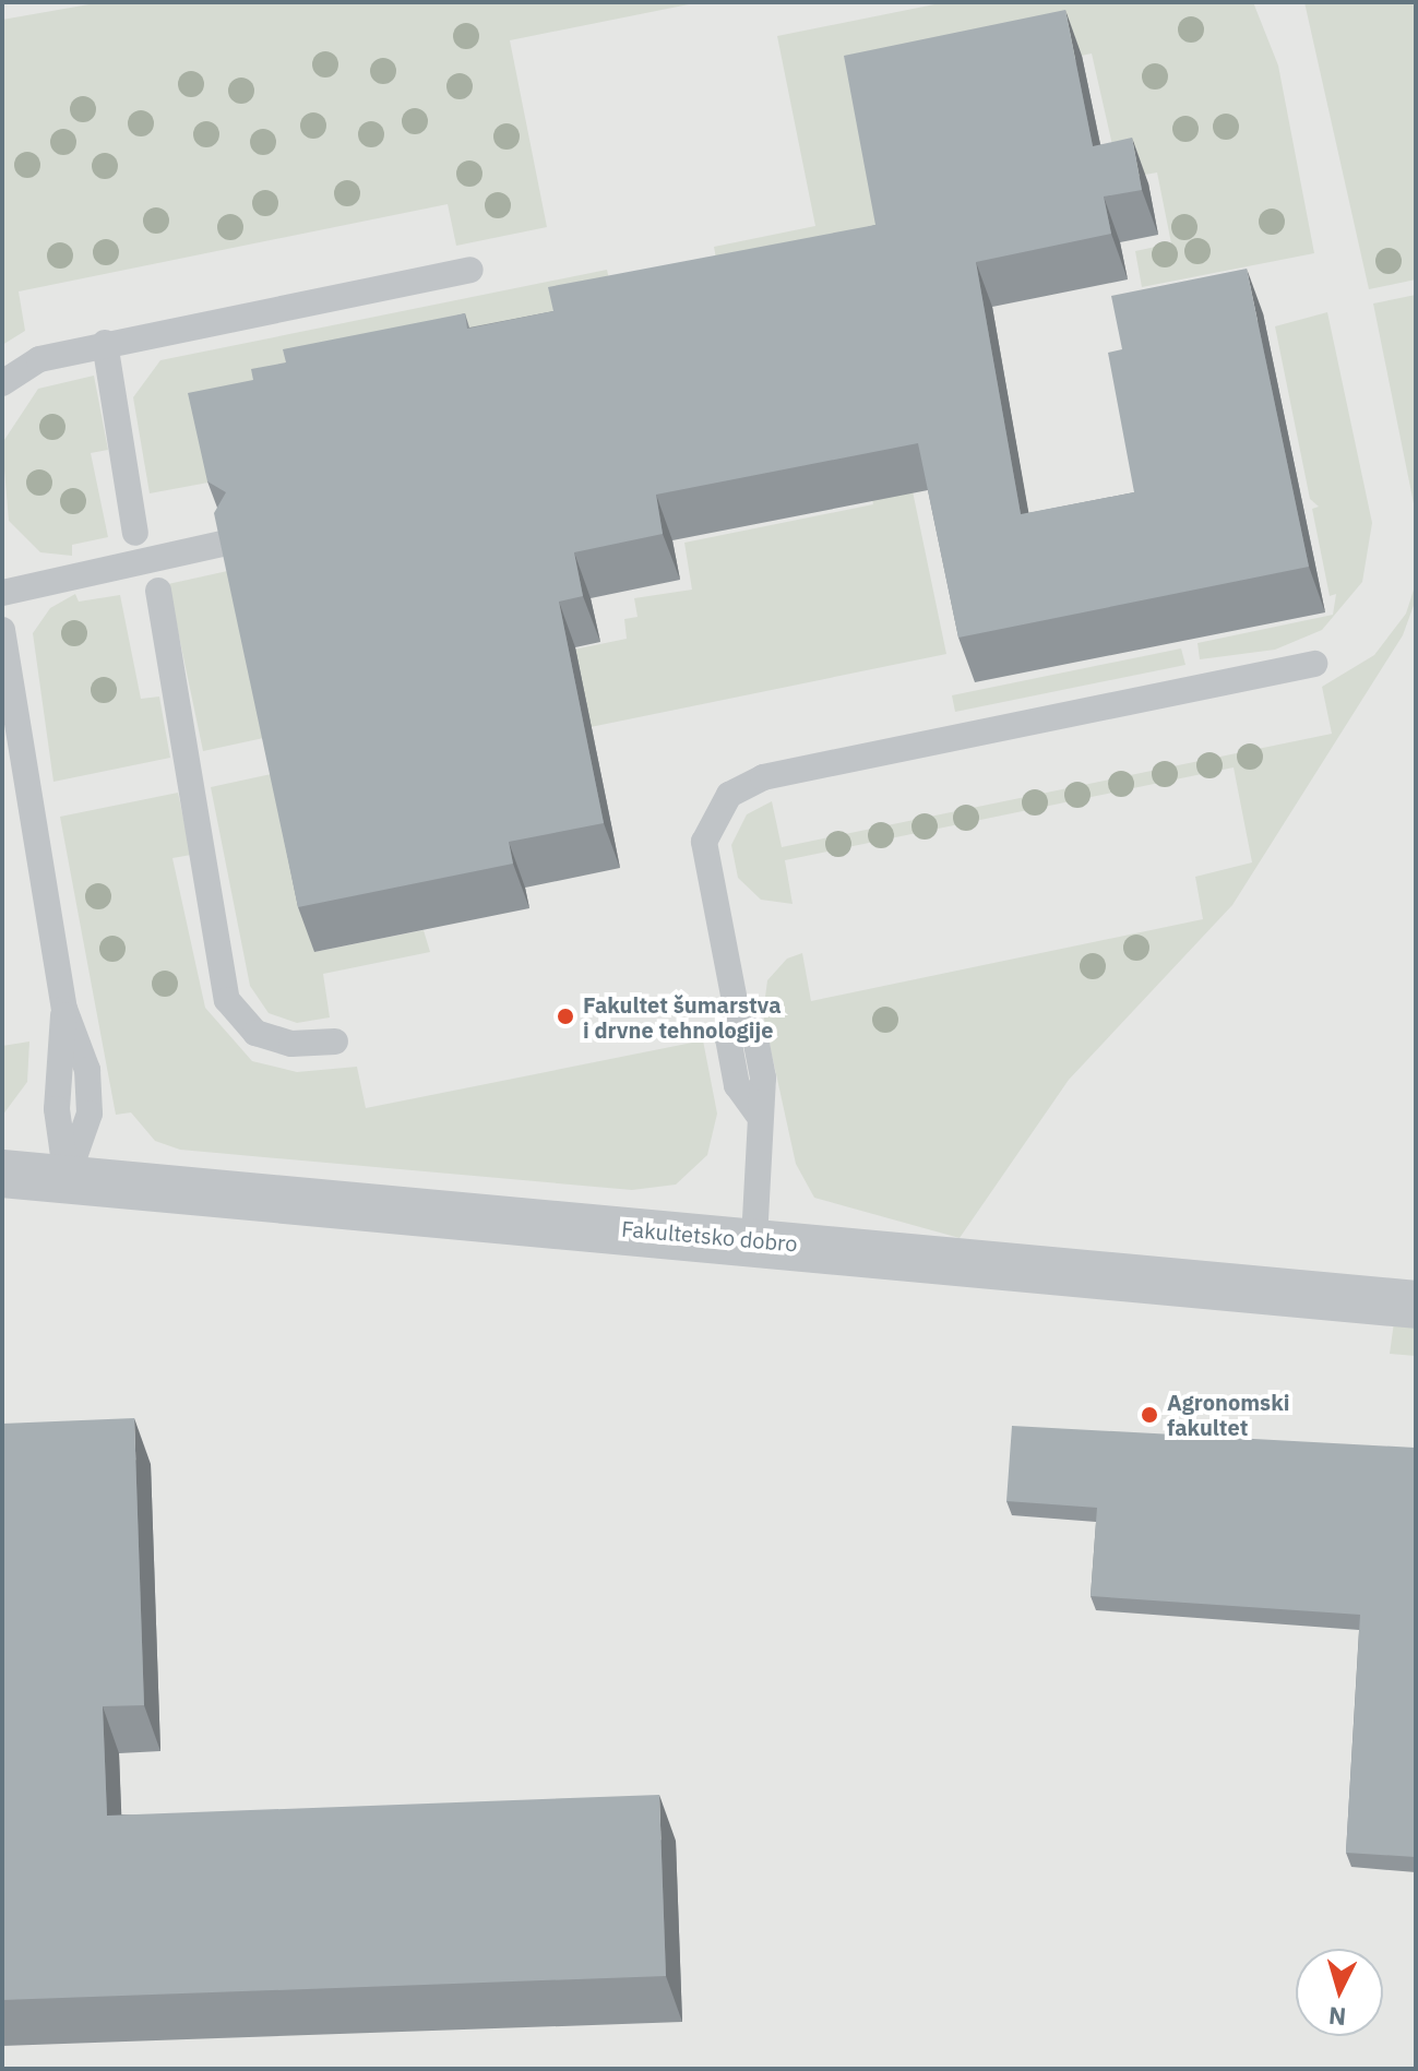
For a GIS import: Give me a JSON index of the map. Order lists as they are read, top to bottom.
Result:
{
  "streets": {
    "street": ["Fakultetsko dobro"]
  },
  "places": ["Fakultet šumarstva i drvne tehnologije", "Agronomski fakultet"],
  "north": "bottom"
}
